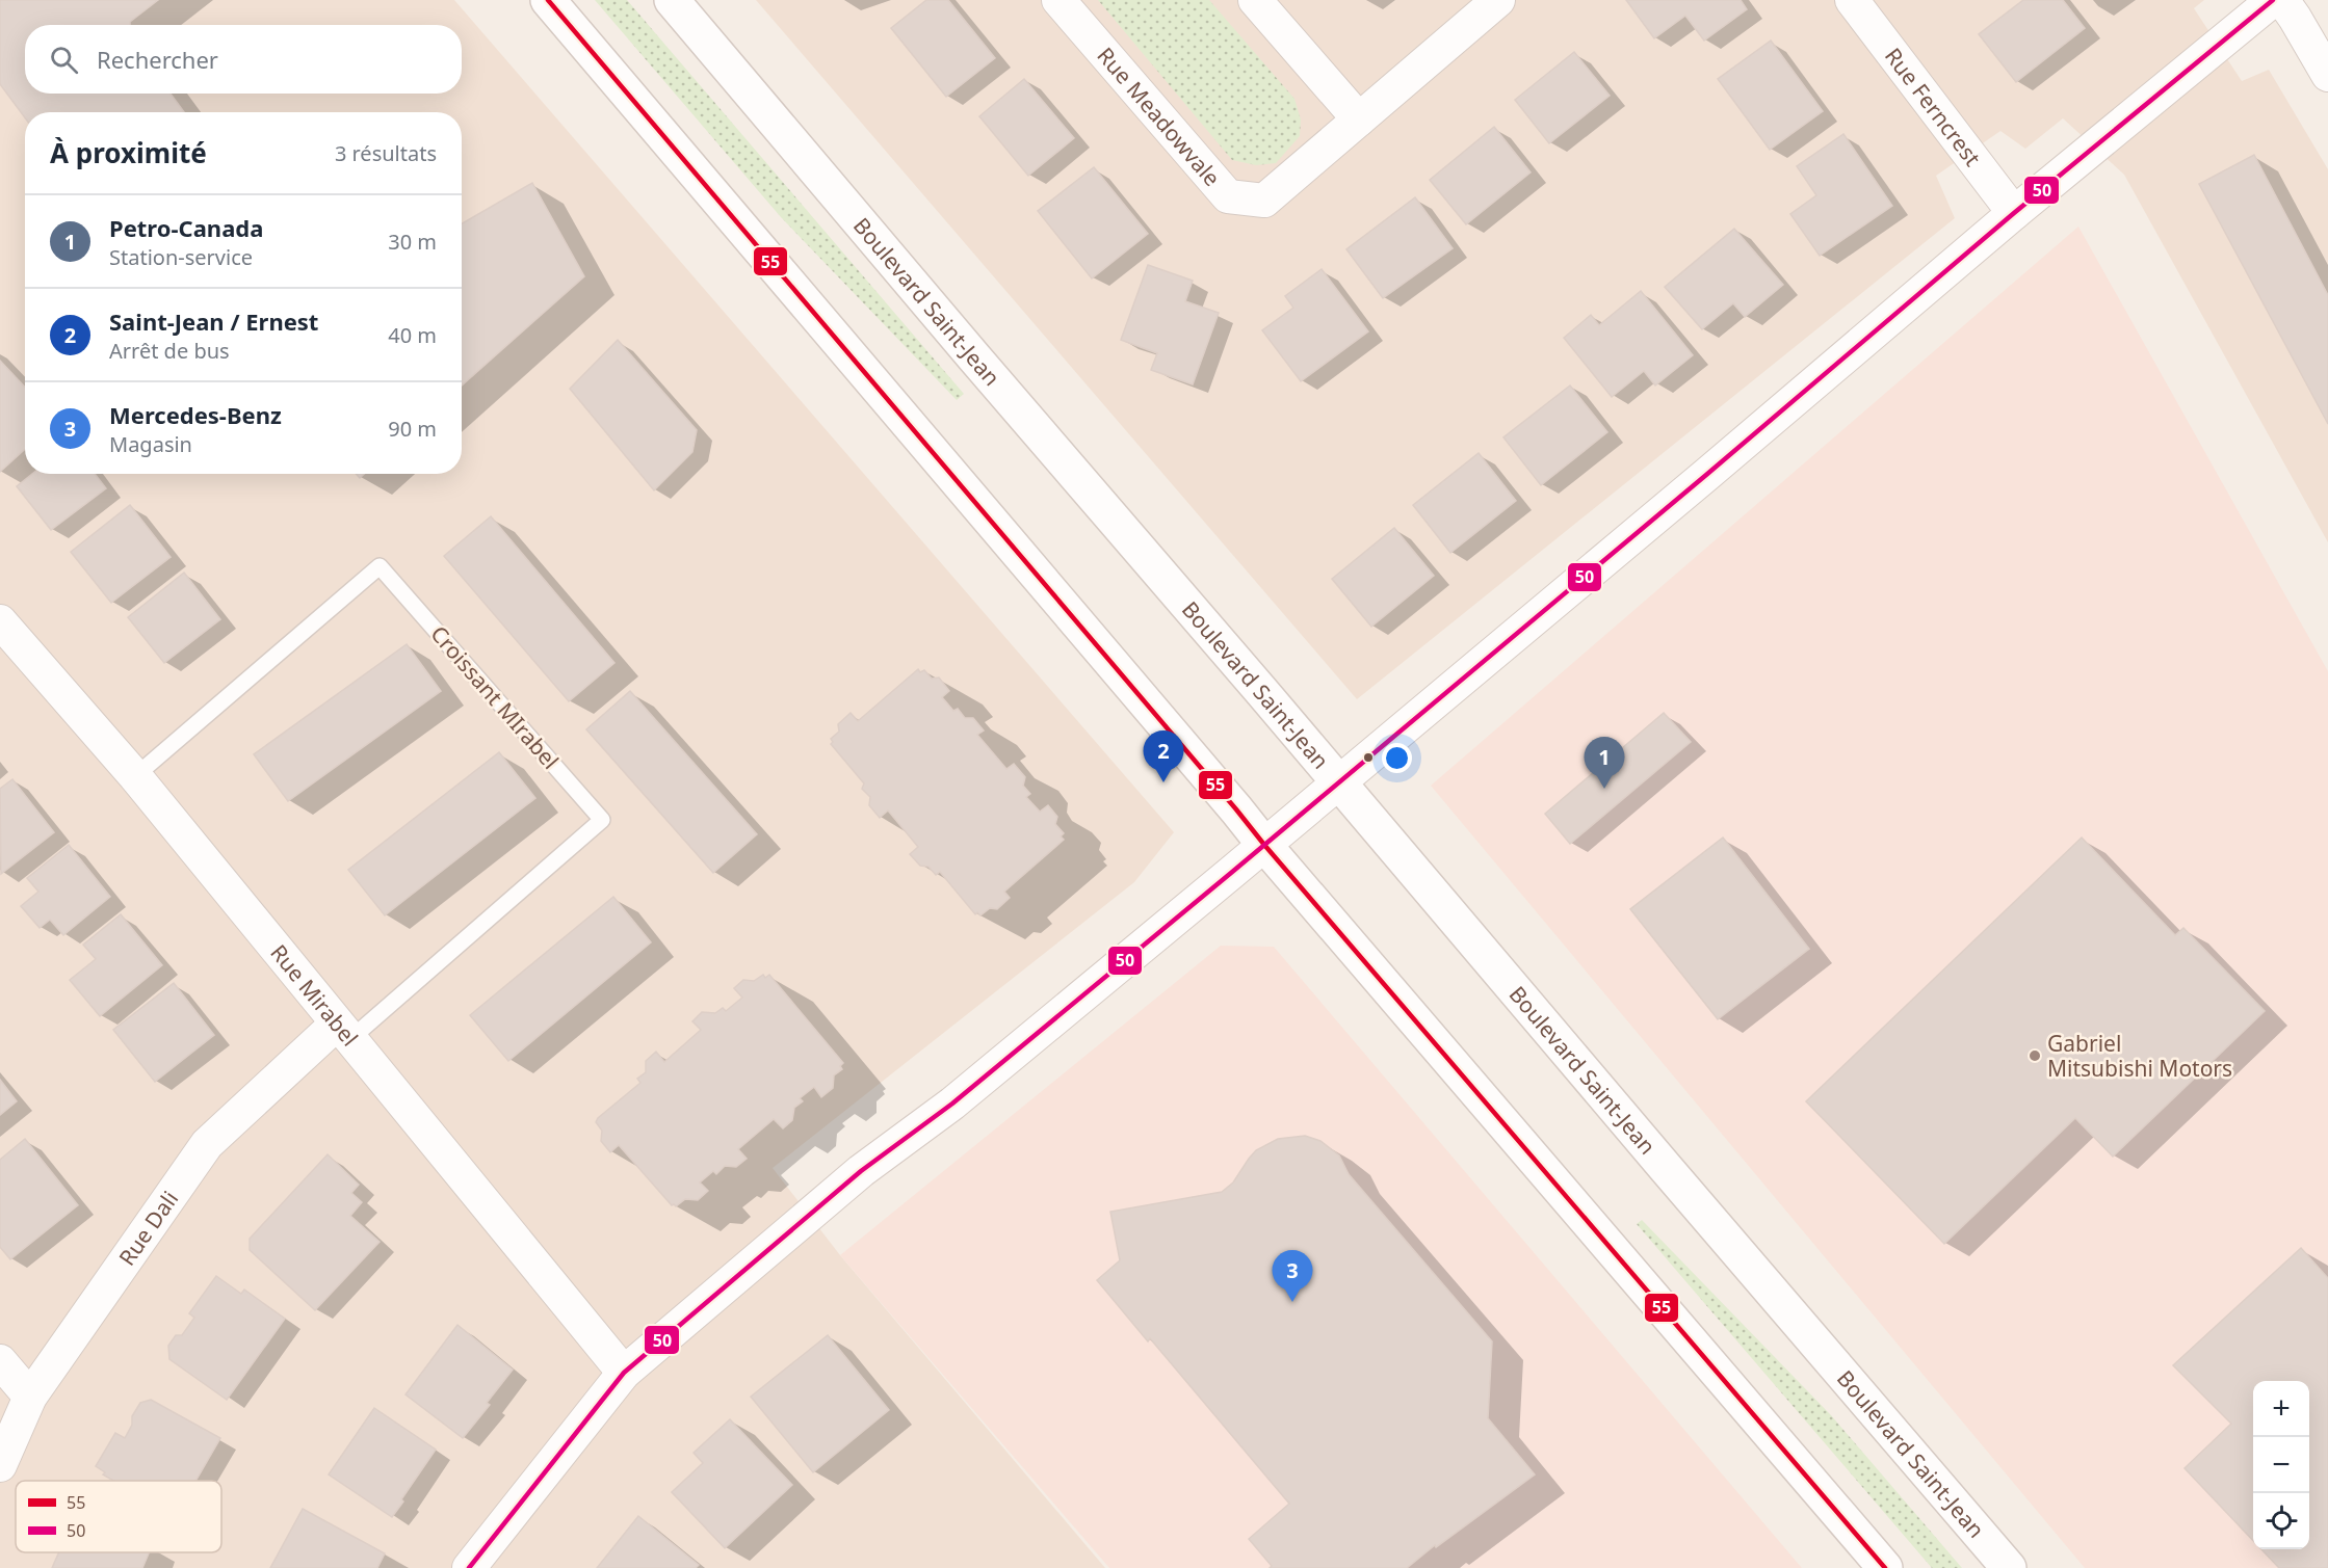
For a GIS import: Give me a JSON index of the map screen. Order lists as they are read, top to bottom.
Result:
{
  "streets": {
    "main road": ["Boulevard Saint-Jean"],
    "street": [
      "Rue Ferncrest",
      "Rue Meadowvale",
      "Rue Mirabel",
      "Rue Dali"
    ],
    "lane": ["Croissant MIrabel"]
  },
  "crossings": [
    ["Croissant MIrabel", "Rue Mirabel"],
    ["Croissant MIrabel", "Rue Dali"],
    ["Rue Mirabel", "Rue Dali"]
  ],
  "places": ["Gabriel Mitsubishi Motors"],
  "lines": ["transit line 55", "transit line 50"],
  "legend": ["55", "50"],
  "page": {
    "search": "Rechercher",
    "heading": ["À proximité", "3 résultats"],
    "list": [
      {
        "mark": "1",
        "name": "Petro-Canada",
        "note": "Station-service",
        "value": "30 m"
      },
      {
        "mark": "2",
        "name": "Saint-Jean / Ernest",
        "note": "Arrêt de bus",
        "value": "40 m"
      },
      {
        "mark": "3",
        "name": "Mercedes-Benz",
        "note": "Magasin",
        "value": "90 m"
      }
    ],
    "pins": ["2", "1", "3"],
    "map_buttons": ["+", "−"]
  }
}
